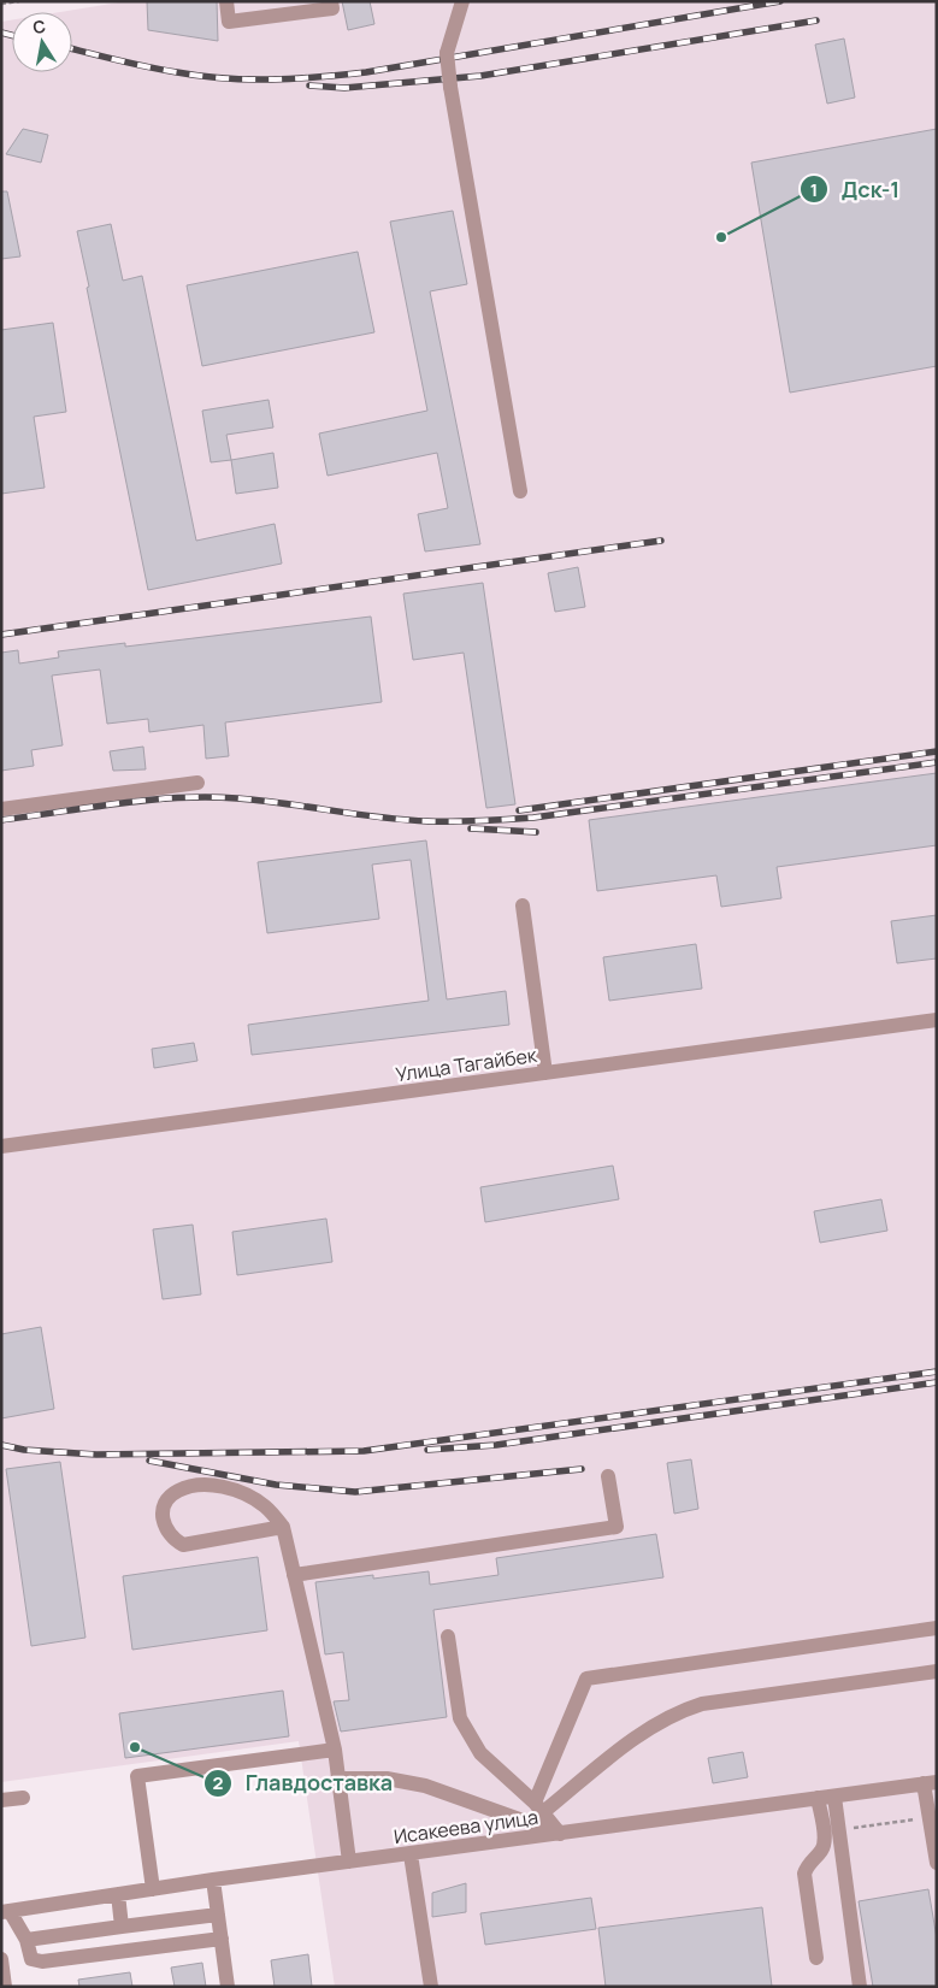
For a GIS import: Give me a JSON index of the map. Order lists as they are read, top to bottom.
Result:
{
  "streets": {
    "street": ["Улица Тагайбек", "Исакеева улица"]
  },
  "places": ["Дск-1", "Главдоставка"],
  "north": "top"
}
